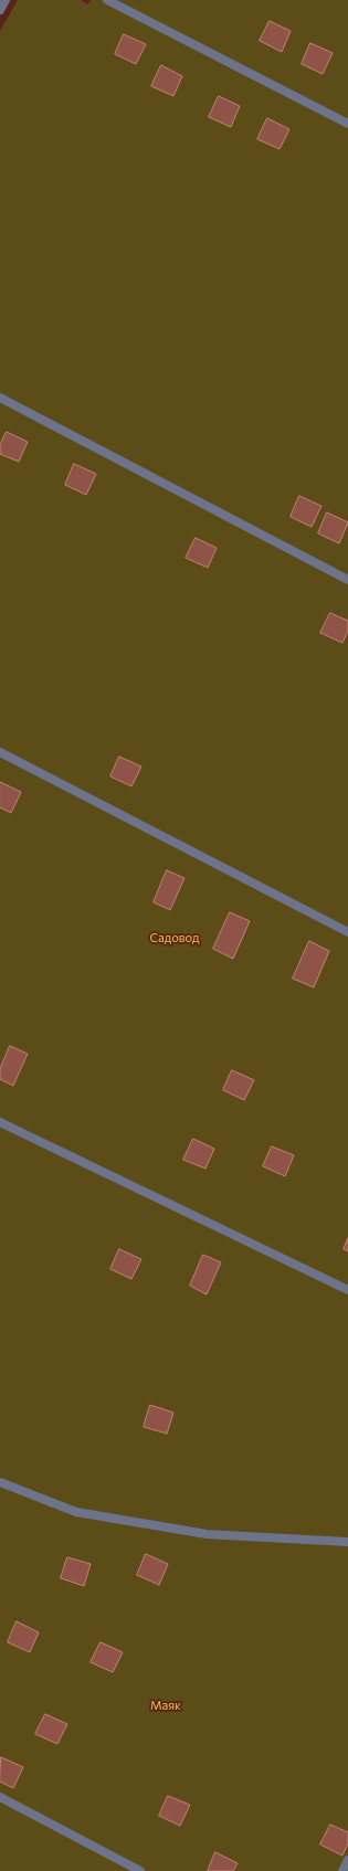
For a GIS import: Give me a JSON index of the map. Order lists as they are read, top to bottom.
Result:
{
  "parks": ["Садовод", "Маяк"]
}
